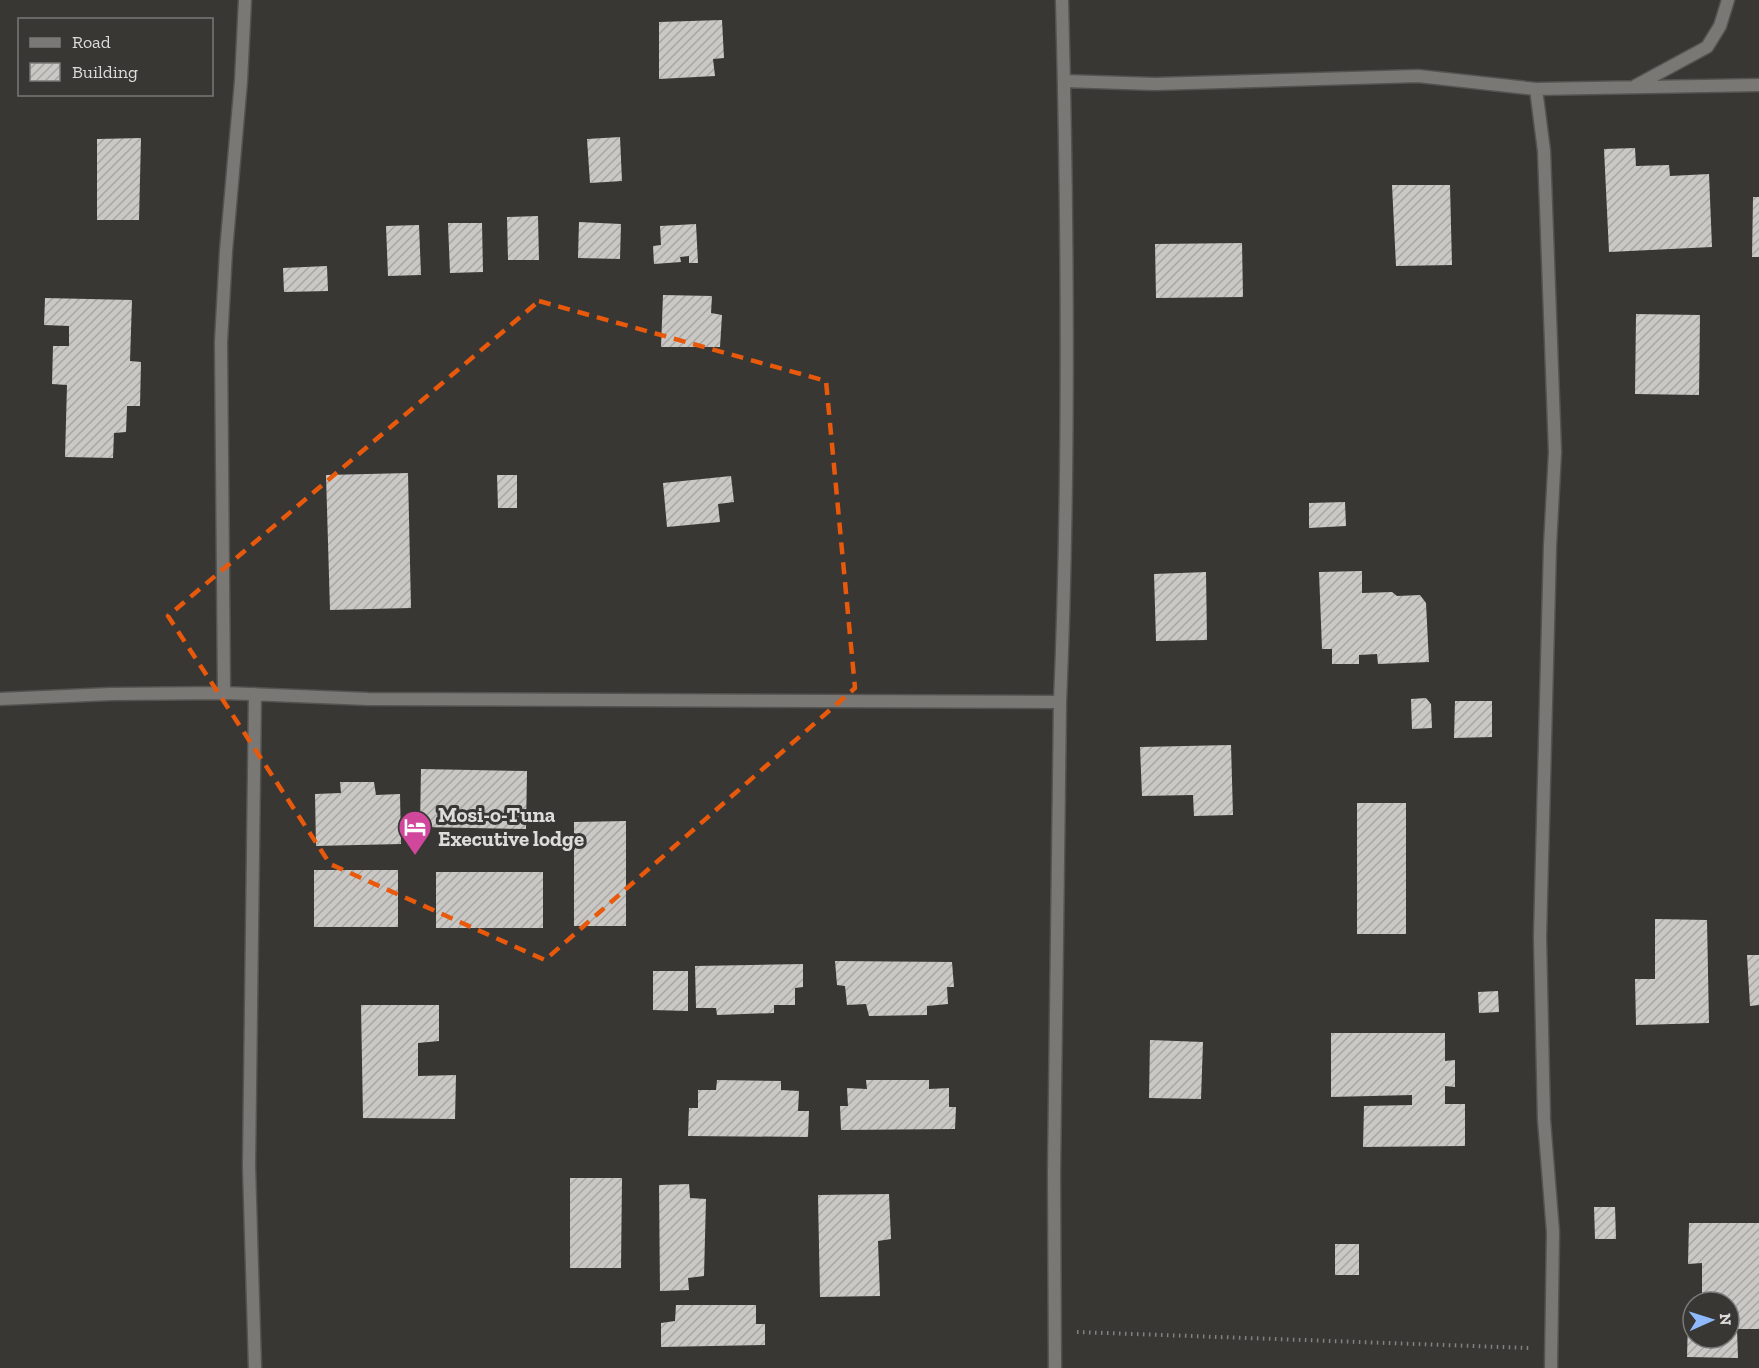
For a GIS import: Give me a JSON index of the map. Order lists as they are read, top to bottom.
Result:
{
  "places": {
    "hotel": ["Mosi-o-Tuna Executive lodge"]
  },
  "legend": ["Road", "Building"],
  "north": "right"
}
